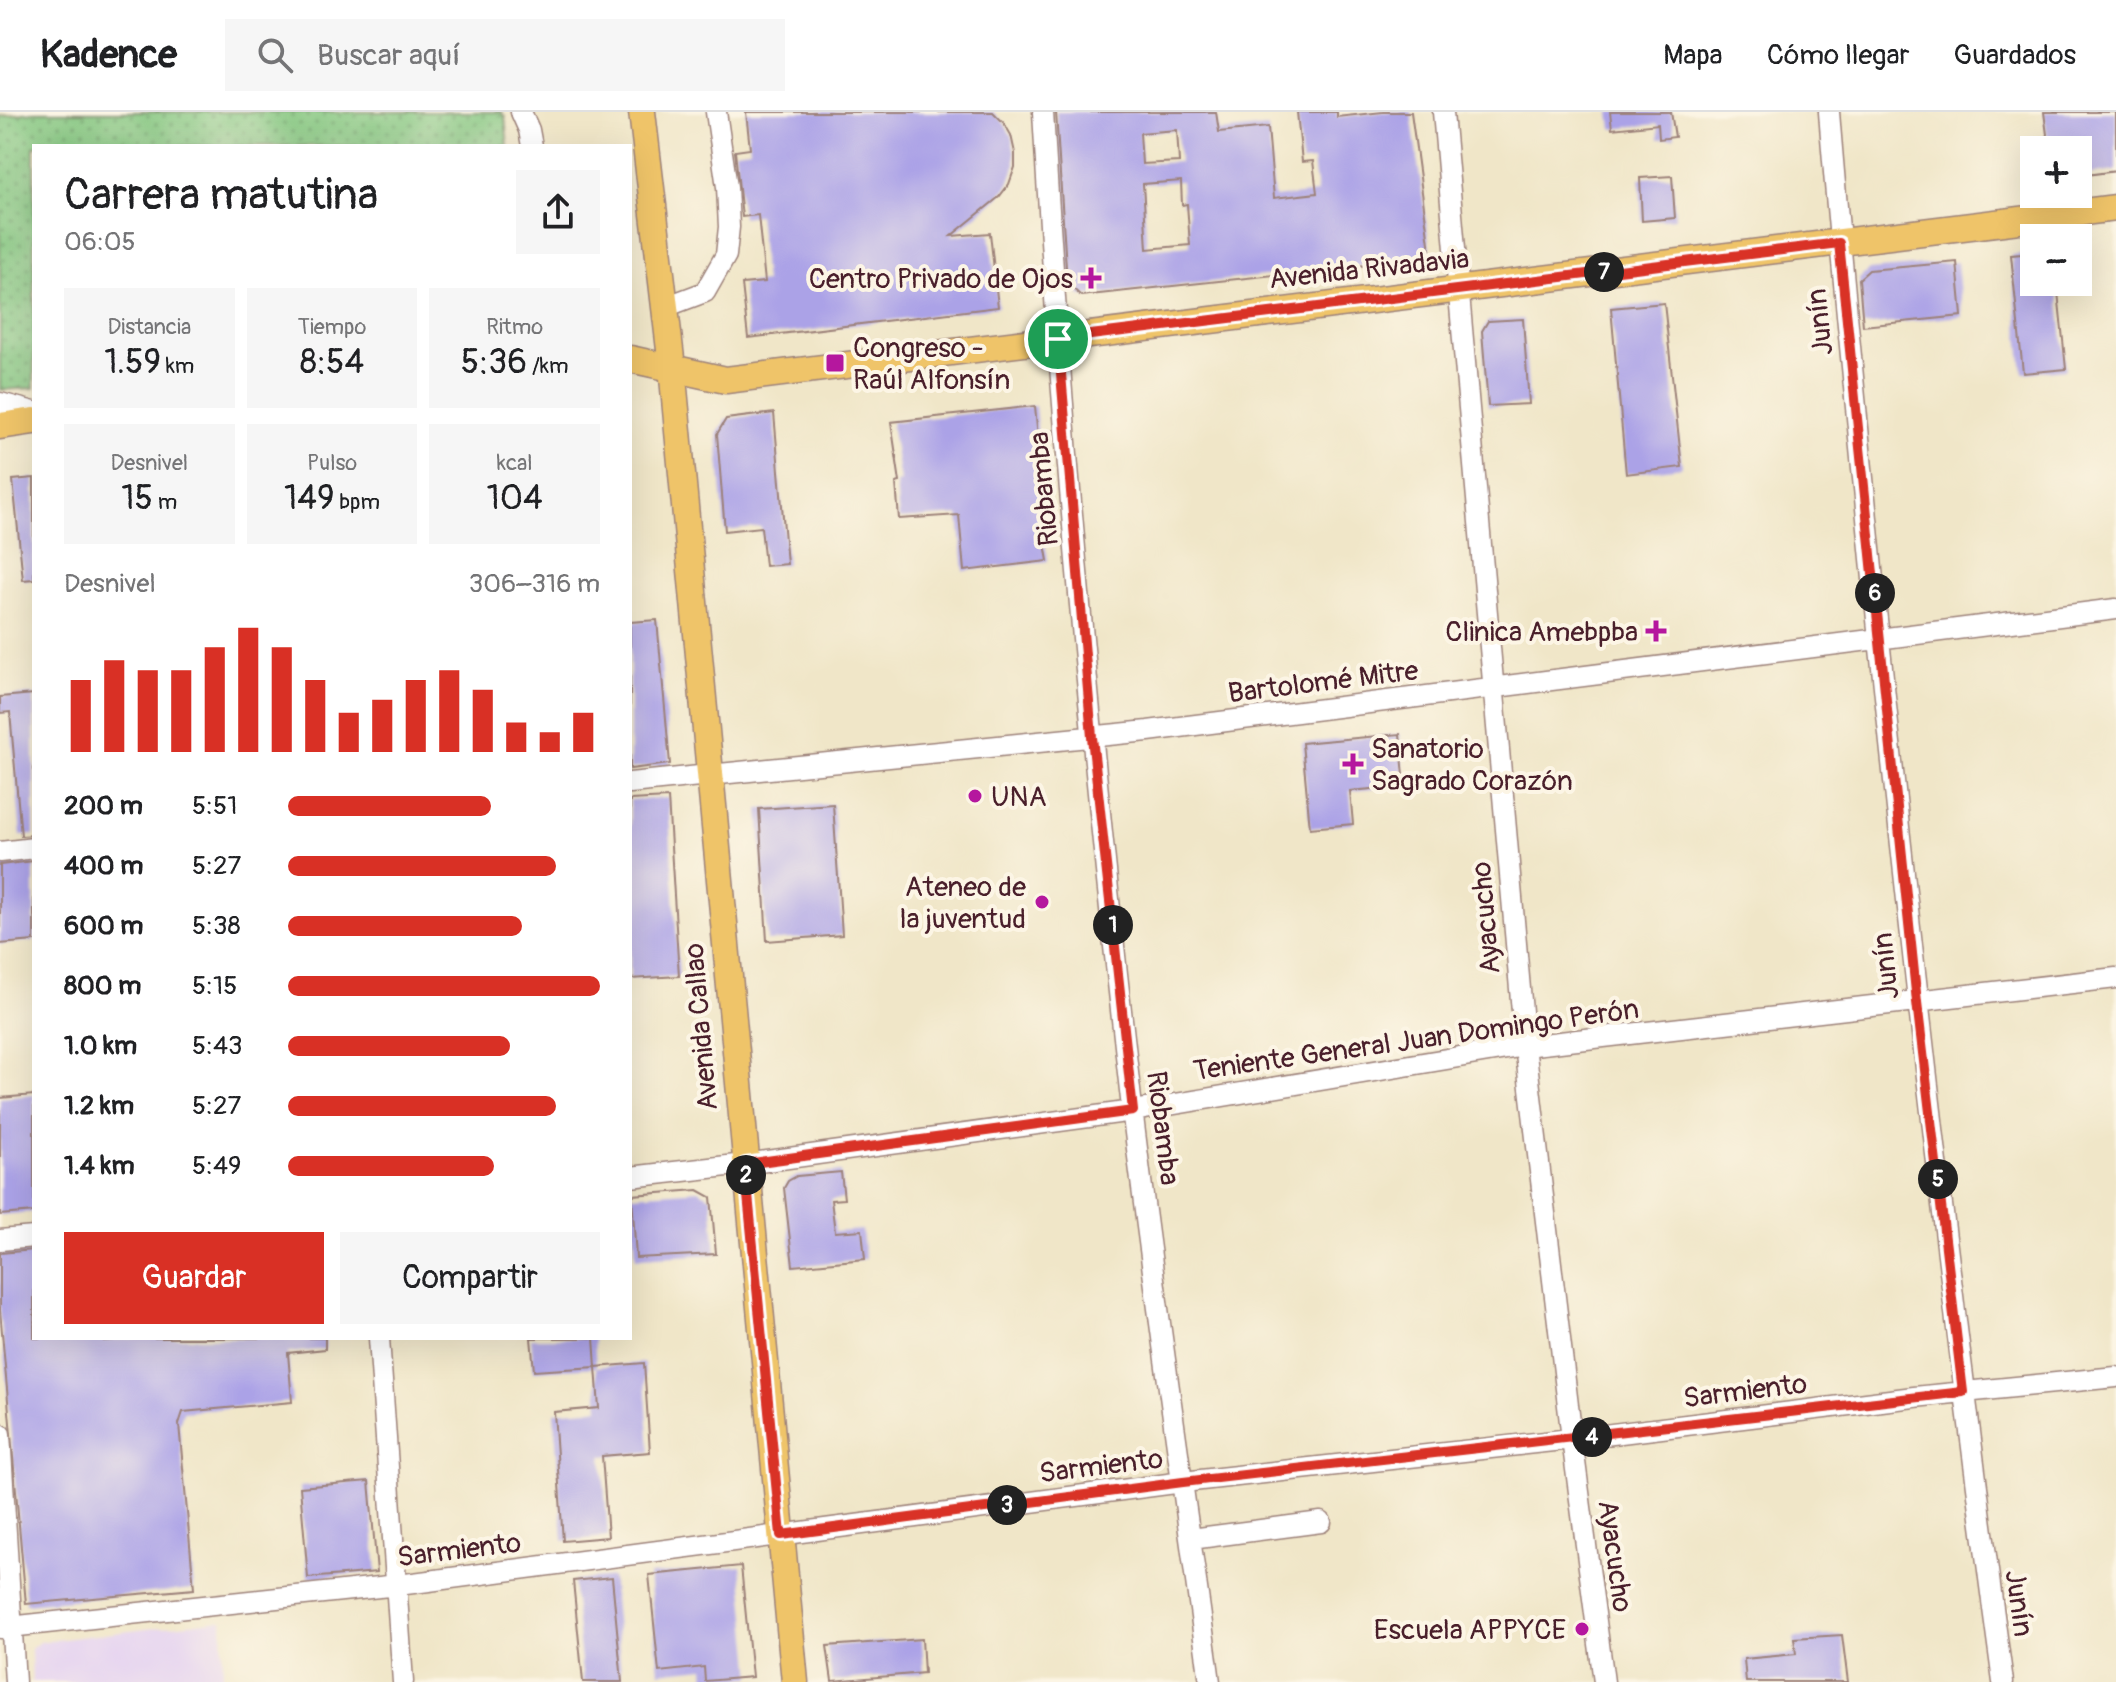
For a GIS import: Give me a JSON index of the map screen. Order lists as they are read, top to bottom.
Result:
{
  "streets": {
    "main road": ["Avenida Rivadavia", "Avenida Callao"],
    "street": [
      "Junín",
      "Riobamba",
      "Bartolomé Mitre",
      "Ayacucho",
      "Teniente General Juan Domingo Perón",
      "Sarmiento"
    ]
  },
  "crossings": [
    ["Avenida Rivadavia", "Junín"],
    ["Avenida Rivadavia", "Riobamba"],
    ["Avenida Rivadavia", "Ayacucho"],
    ["Avenida Rivadavia", "Avenida Callao"],
    ["Junín", "Bartolomé Mitre"],
    ["Junín", "Teniente General Juan Domingo Perón"],
    ["Junín", "Sarmiento"],
    ["Riobamba", "Bartolomé Mitre"],
    ["Riobamba", "Teniente General Juan Domingo Perón"],
    ["Riobamba", "Sarmiento"],
    ["Bartolomé Mitre", "Ayacucho"],
    ["Bartolomé Mitre", "Avenida Callao"],
    ["Ayacucho", "Teniente General Juan Domingo Perón"],
    ["Ayacucho", "Sarmiento"],
    ["Avenida Callao", "Teniente General Juan Domingo Perón"],
    ["Avenida Callao", "Sarmiento"]
  ],
  "places": {
    "health": ["Centro Privado de Ojos", "Clinica Amebpba", "Sanatorio Sagrado Corazón"],
    "transit": ["Congreso - Raúl Alfonsín"],
    "other": ["UNA", "Ateneo de la juventud", "Escuela APPYCE"]
  },
  "page": {
    "header": "Kadence",
    "search": "Buscar aquí",
    "nav": ["Mapa", "Cómo llegar", "Guardados"],
    "map_buttons": ["+", "−"],
    "heading": ["Carrera matutina", "06:05"],
    "pins": [
      "7",
      "6",
      "1",
      "2",
      "5",
      "4",
      "3"
    ],
    "stats": [
      ["Distancia", "1.59 km"],
      ["Tiempo", "8:54"],
      ["Ritmo", "5:36 /km"],
      ["Desnivel", "15 m"],
      ["Pulso", "149 bpm"],
      ["kcal", "104"]
    ],
    "chart": ["Desnivel", "306–316 m"],
    "list": [
      {
        "name": "200 m",
        "note": "5:51"
      },
      {
        "name": "400 m",
        "note": "5:27"
      },
      {
        "name": "600 m",
        "note": "5:38"
      },
      {
        "name": "800 m",
        "note": "5:15"
      },
      {
        "name": "1.0 km",
        "note": "5:43"
      },
      {
        "name": "1.2 km",
        "note": "5:27"
      },
      {
        "name": "1.4 km",
        "note": "5:49"
      }
    ],
    "buttons": ["Guardar", "Compartir"]
  }
}
